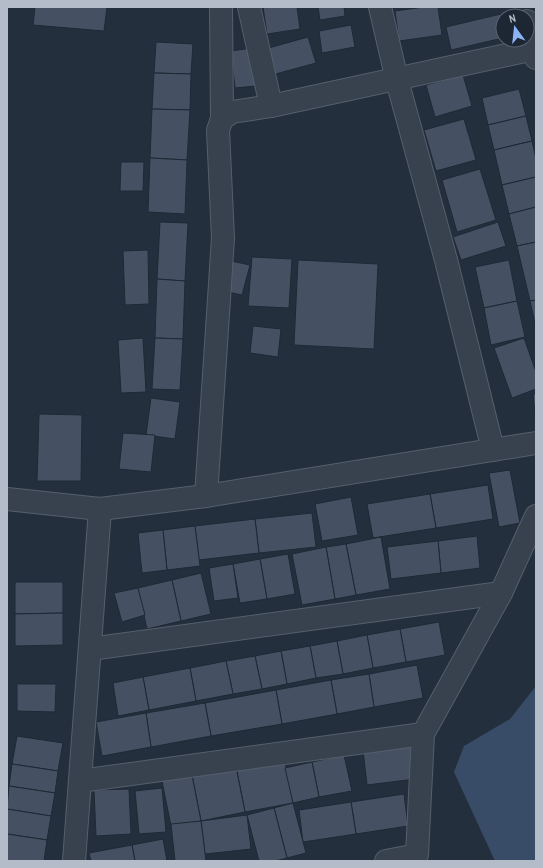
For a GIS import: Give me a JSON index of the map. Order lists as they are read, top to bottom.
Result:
{
  "north": "top"
}
